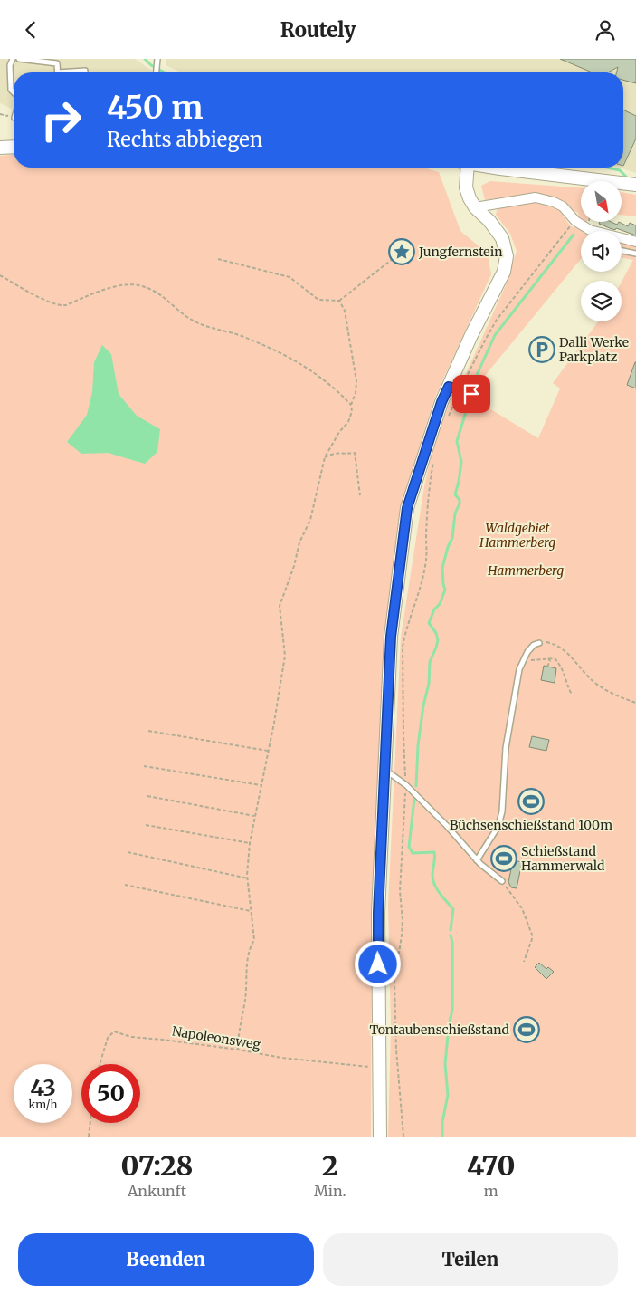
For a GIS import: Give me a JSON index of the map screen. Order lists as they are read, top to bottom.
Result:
{
  "streets": {
    "path": ["Napoleonsweg"]
  },
  "parks": ["Waldgebiet Hammerberg", "Hammerberg"],
  "places": {
    "place": ["Jungfernstein"],
    "parking": ["Dalli Werke Parkplatz"],
    "sports": ["Büchsenschießstand 100m", "Schießstand Hammerwald", "Tontaubenschießstand"]
  },
  "north": "bottom right",
  "page": {
    "header": "Routely",
    "turn": ["450 m", "Rechts abbiegen"],
    "speed": "43 km/h",
    "limit": "50",
    "eta": [
      "07:28",
      "Ankunft",
      "2",
      "Min.",
      "470",
      "m"
    ],
    "buttons": ["Beenden", "Teilen"]
  }
}
